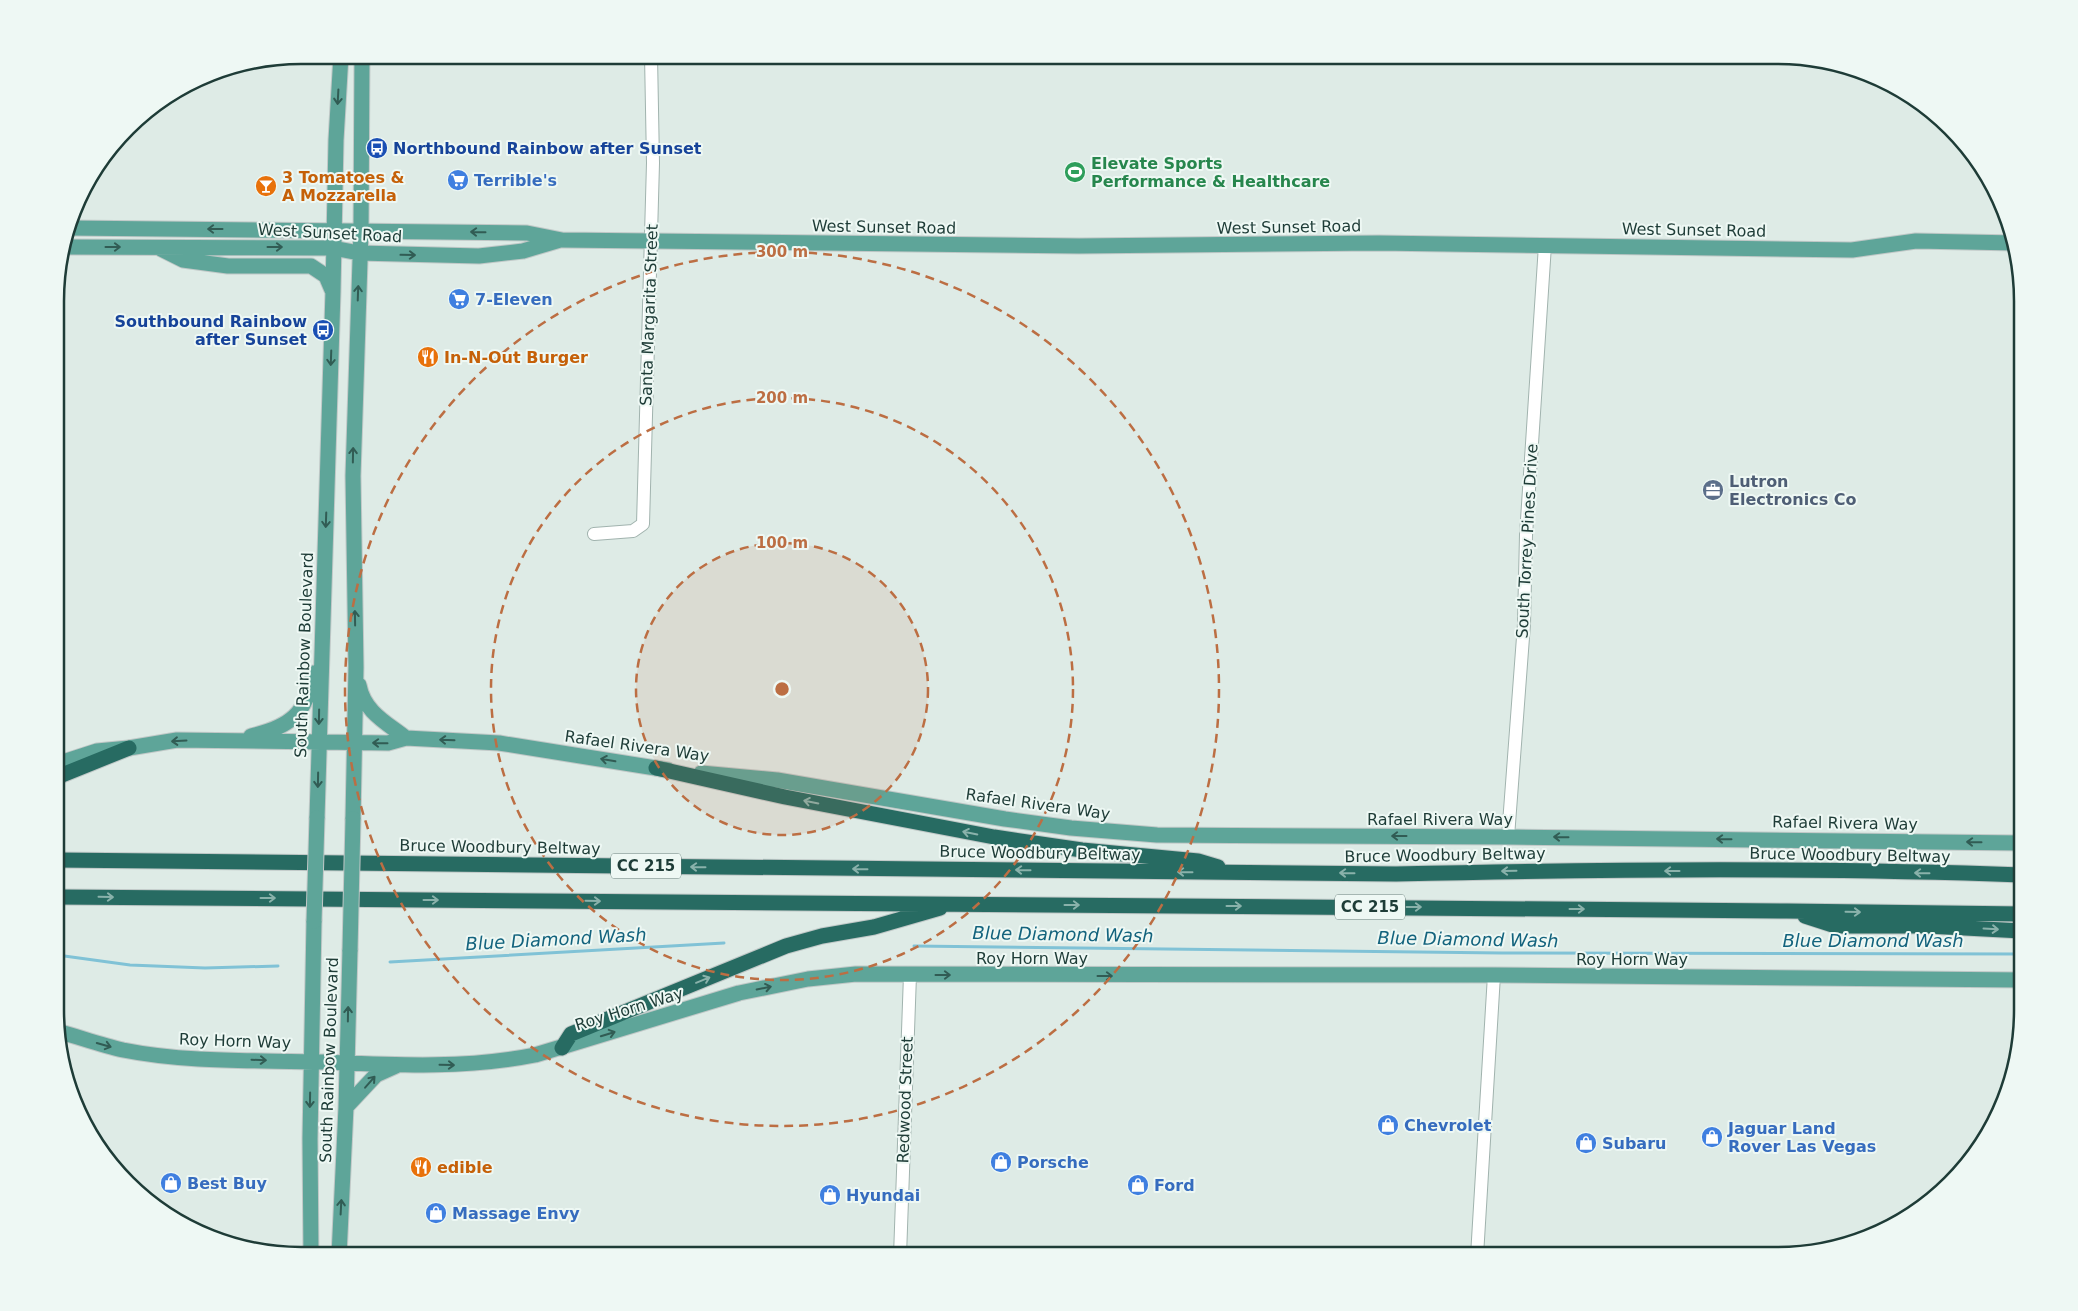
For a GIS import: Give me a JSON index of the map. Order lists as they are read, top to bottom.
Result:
{
  "streets": {
    "highway": ["Bruce Woodbury Beltway", "CC 215"],
    "main road": [
      "West Sunset Road",
      "South Rainbow Boulevard",
      "Rafael Rivera Way",
      "Roy Horn Way"
    ],
    "street": ["Santa Margarita Street", "South Torrey Pines Drive", "Redwood Street"]
  },
  "crossings": [
    ["West Sunset Road", "Santa Margarita Street"],
    ["West Sunset Road", "South Torrey Pines Drive"],
    ["West Sunset Road", "South Rainbow Boulevard"],
    ["South Torrey Pines Drive", "Rafael Rivera Way"],
    ["South Rainbow Boulevard", "Rafael Rivera Way"],
    ["South Rainbow Boulevard", "Roy Horn Way"],
    ["Roy Horn Way", "Redwood Street"]
  ],
  "one_way": ["Rafael Rivera Way", "Roy Horn Way"],
  "water": ["Blue Diamond Wash"],
  "places": {
    "bus stop": ["Northbound Rainbow after Sunset", "Southbound Rainbow after Sunset"],
    "sports": ["Elevate Sports Performance & Healthcare"],
    "supermarket": ["Terrible's", "7-Eleven"],
    "bar": ["3 Tomatoes & A Mozzarella"],
    "restaurant": ["In-N-Out Burger", "edible"],
    "office": ["Lutron Electronics Co"],
    "shop": [
      "Chevrolet",
      "Jaguar Land Rover Las Vegas",
      "Subaru",
      "Porsche",
      "Best Buy",
      "Ford",
      "Hyundai",
      "Massage Envy"
    ]
  },
  "rings": ["300 m", "200 m", "100 m"]
}
